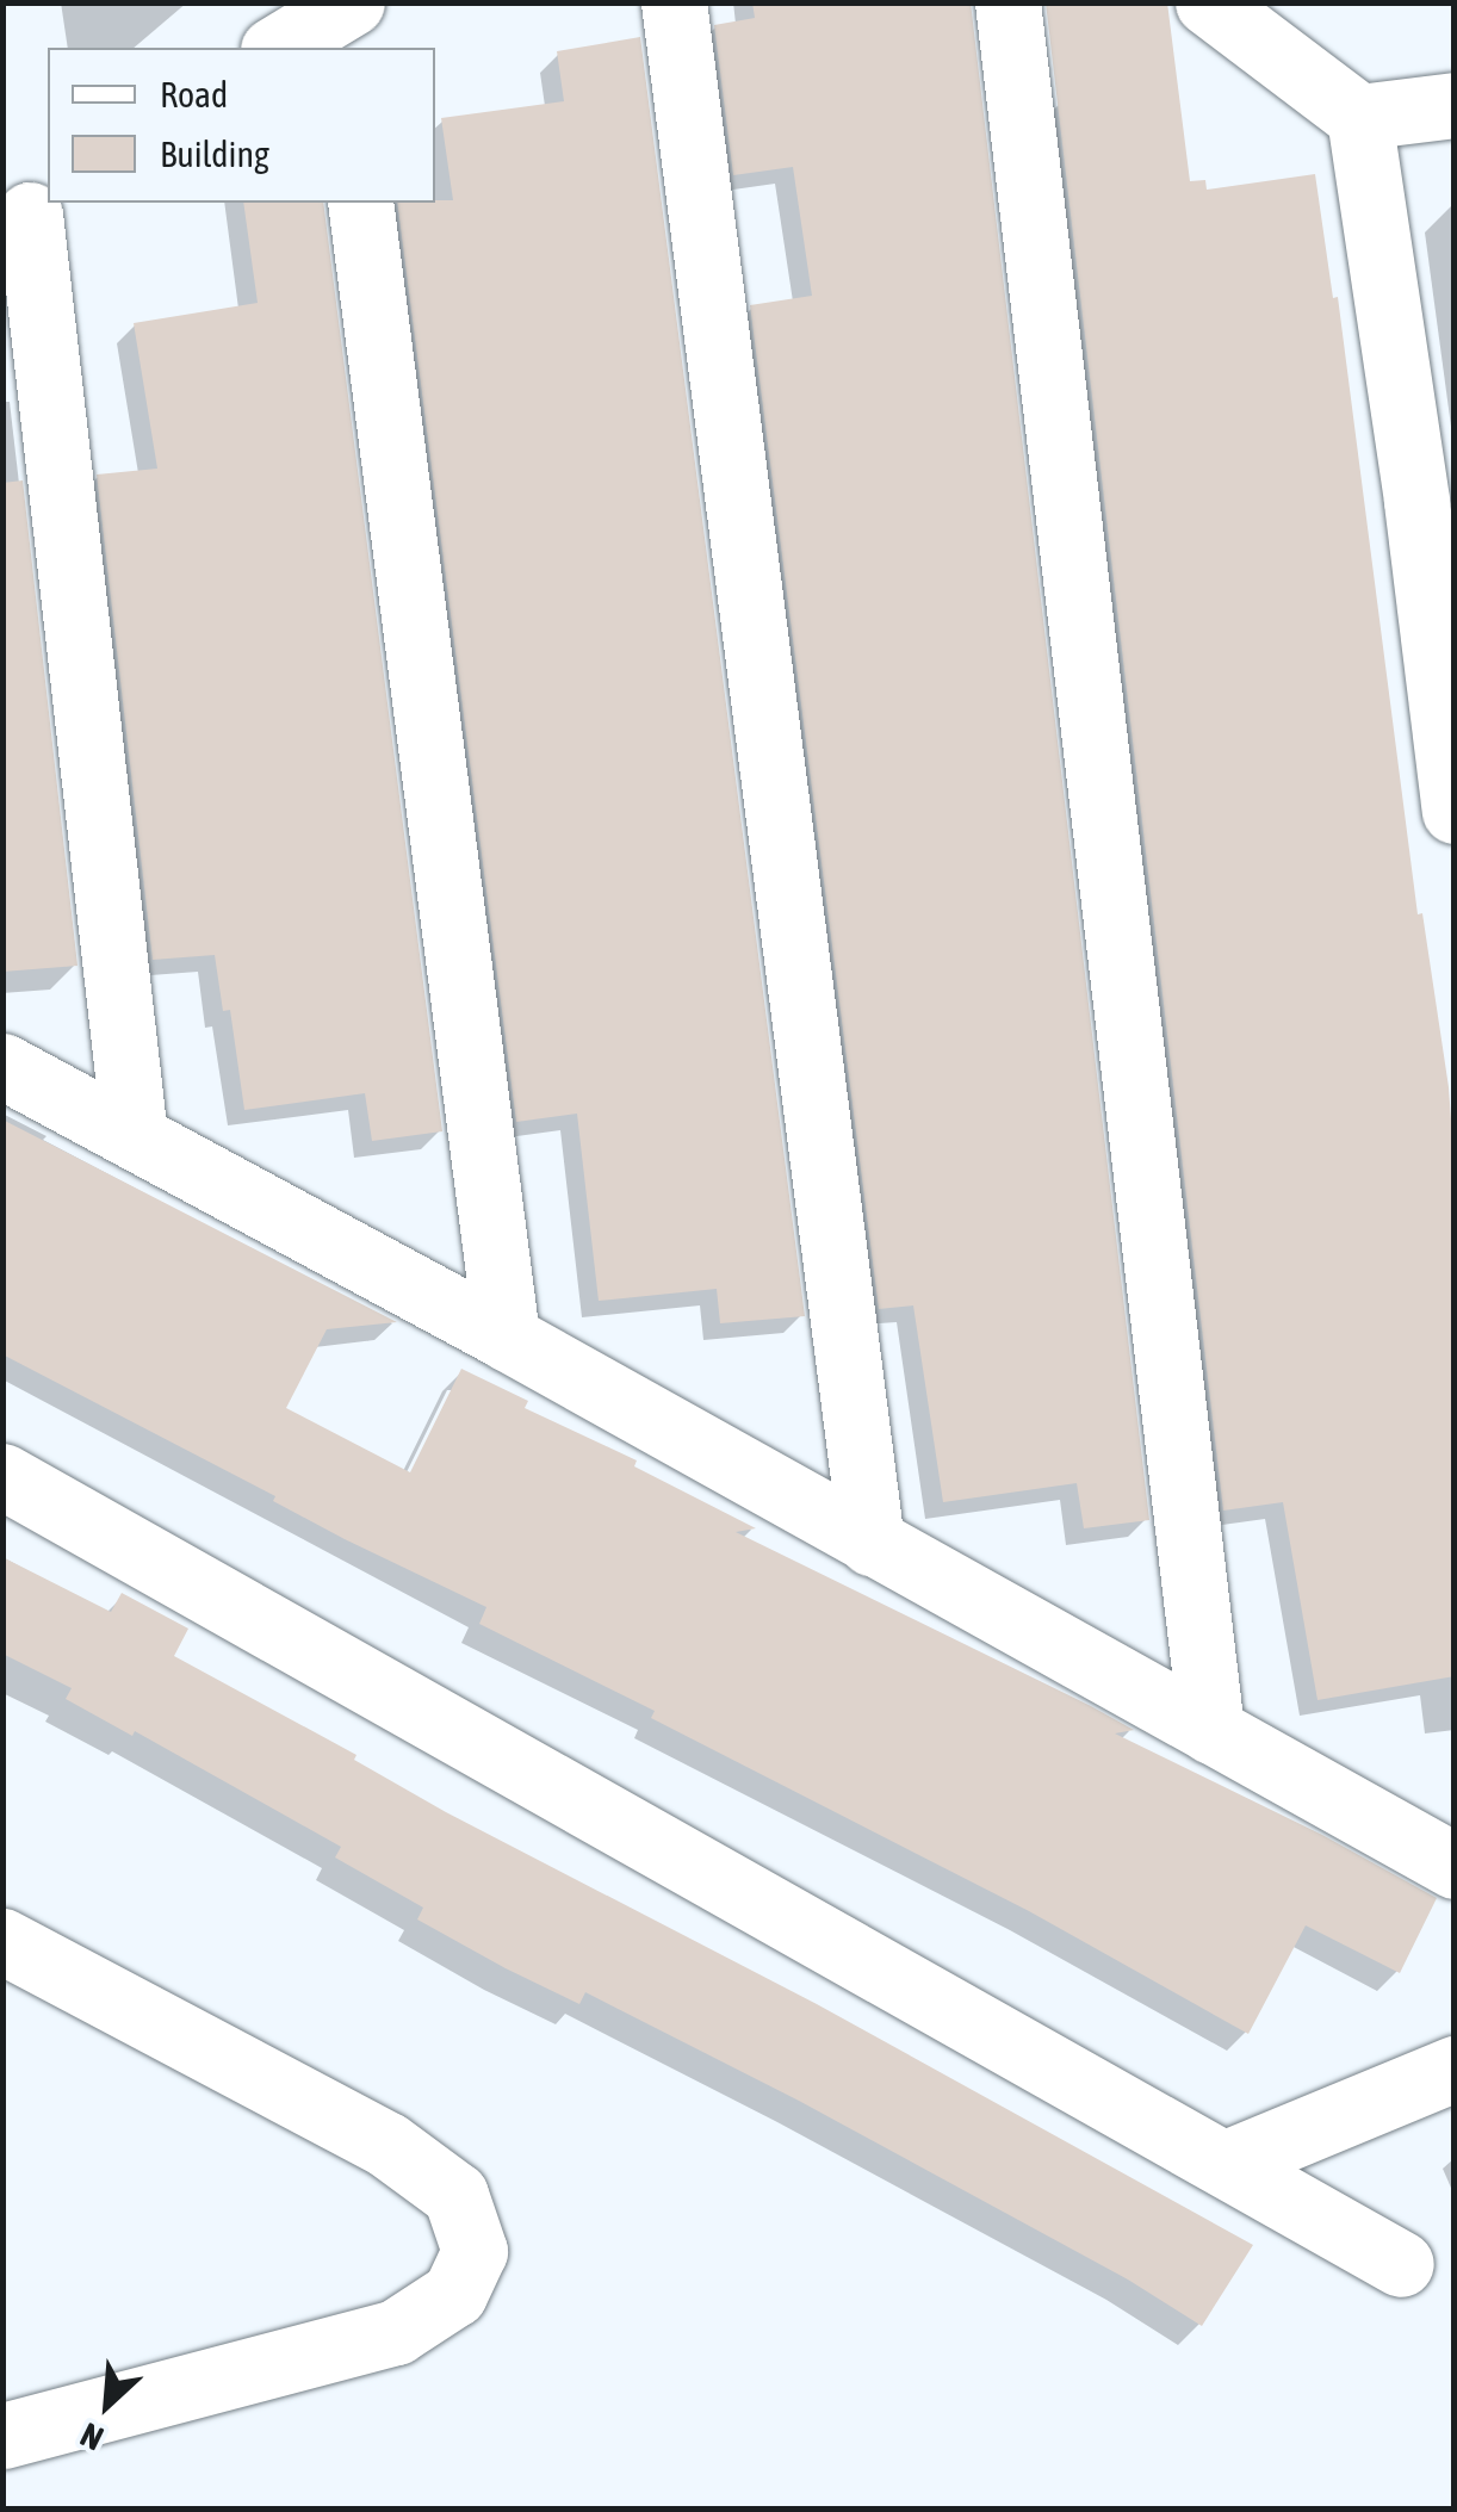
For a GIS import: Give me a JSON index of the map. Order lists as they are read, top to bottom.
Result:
{
  "legend": ["Road", "Building"],
  "north": "bottom left"
}
